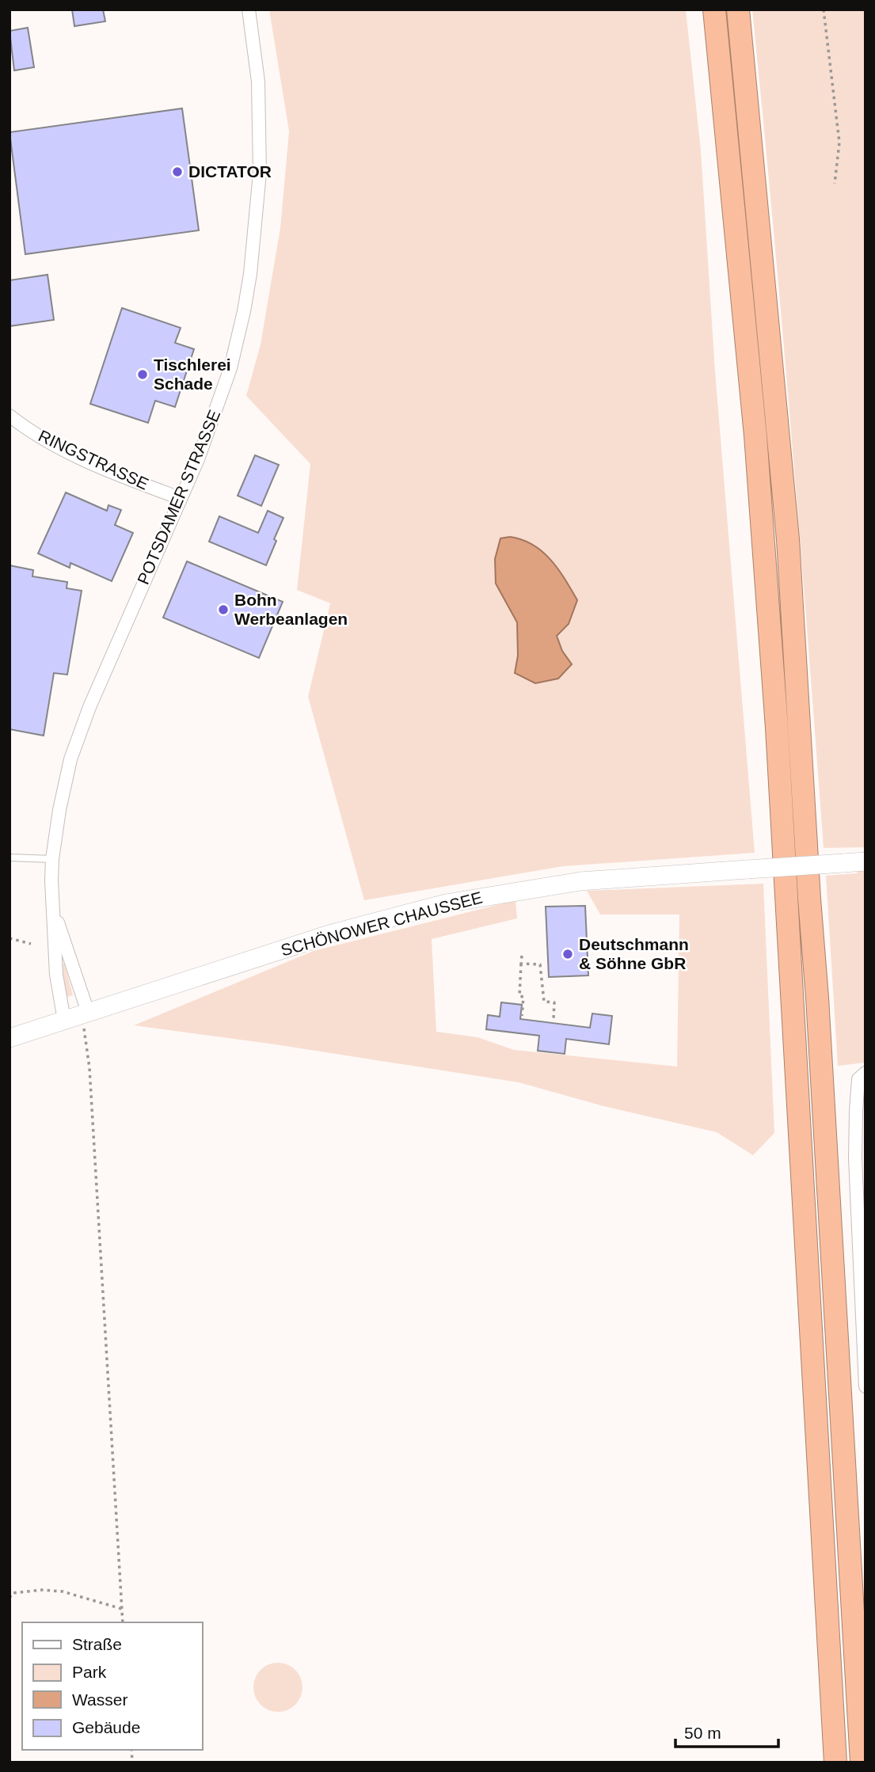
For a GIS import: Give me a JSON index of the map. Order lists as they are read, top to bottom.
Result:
{
  "streets": {
    "main road": ["SCHÖNOWER CHAUSSEE"],
    "street": ["RINGSTRASSE", "POTSDAMER STRASSE"]
  },
  "crossings": [
    ["RINGSTRASSE", "POTSDAMER STRASSE"],
    ["POTSDAMER STRASSE", "SCHÖNOWER CHAUSSEE"]
  ],
  "places": [
    "DICTATOR",
    "Tischlerei Schade",
    "Bohn Werbeanlagen",
    "Deutschmann & Söhne GbR"
  ],
  "legend": [
    "Straße",
    "Park",
    "Wasser",
    "Gebäude"
  ],
  "scale_bar": "50 m"
}
